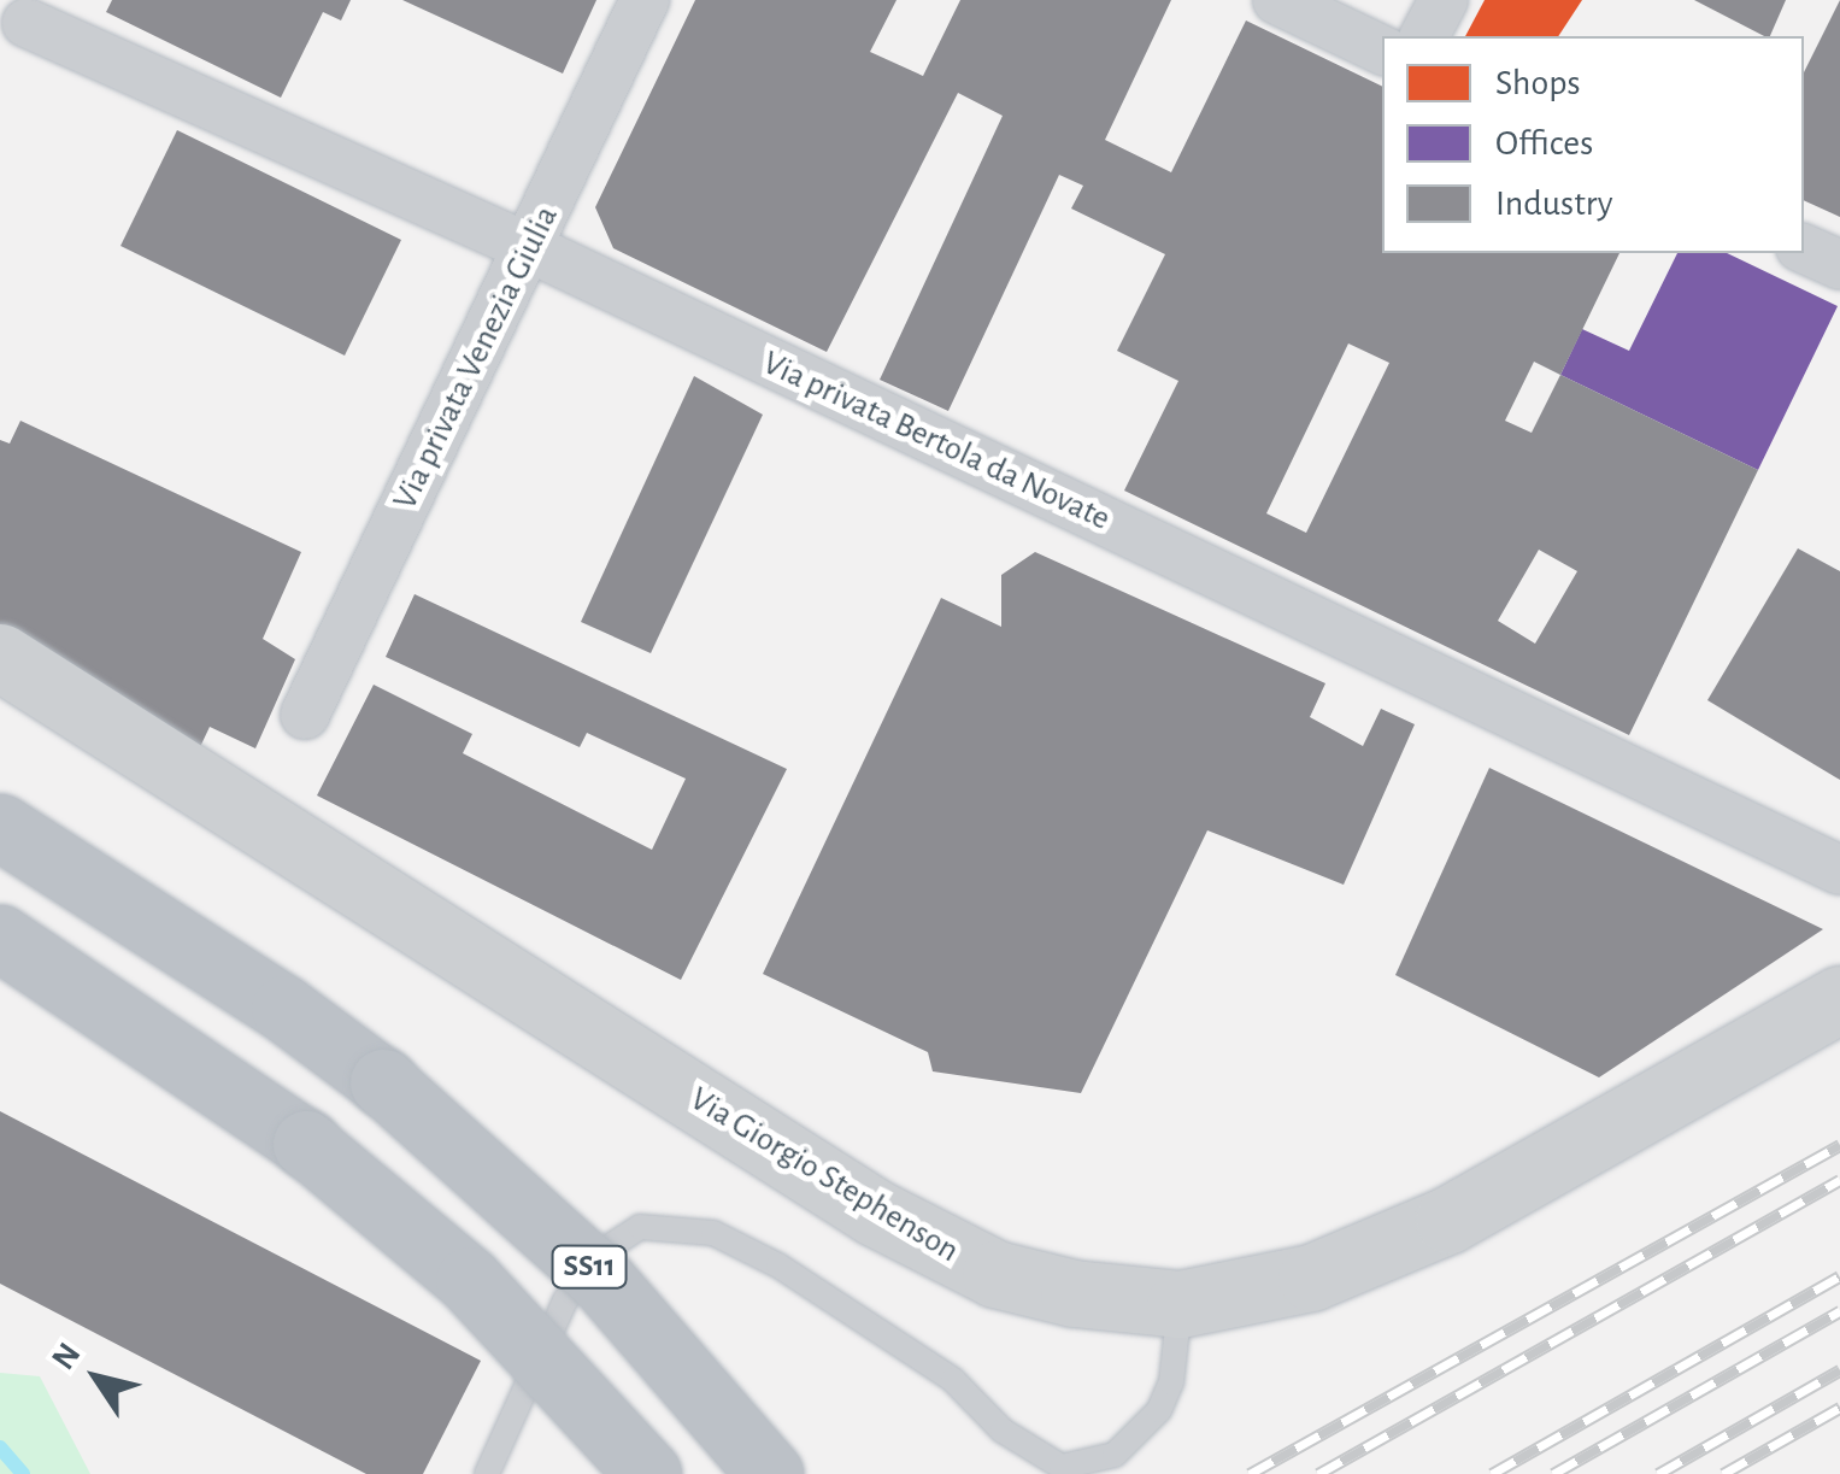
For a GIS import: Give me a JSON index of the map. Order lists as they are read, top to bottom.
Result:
{
  "streets": {
    "highway": ["SS11"],
    "street": ["Via privata Venezia Giulia", "Via privata Bertola da Novate", "Via Giorgio Stephenson"]
  },
  "crossings": [
    ["Via privata Venezia Giulia", "Via privata Bertola da Novate"]
  ],
  "legend": ["Shops", "Offices", "Industry"],
  "north": "top left"
}
